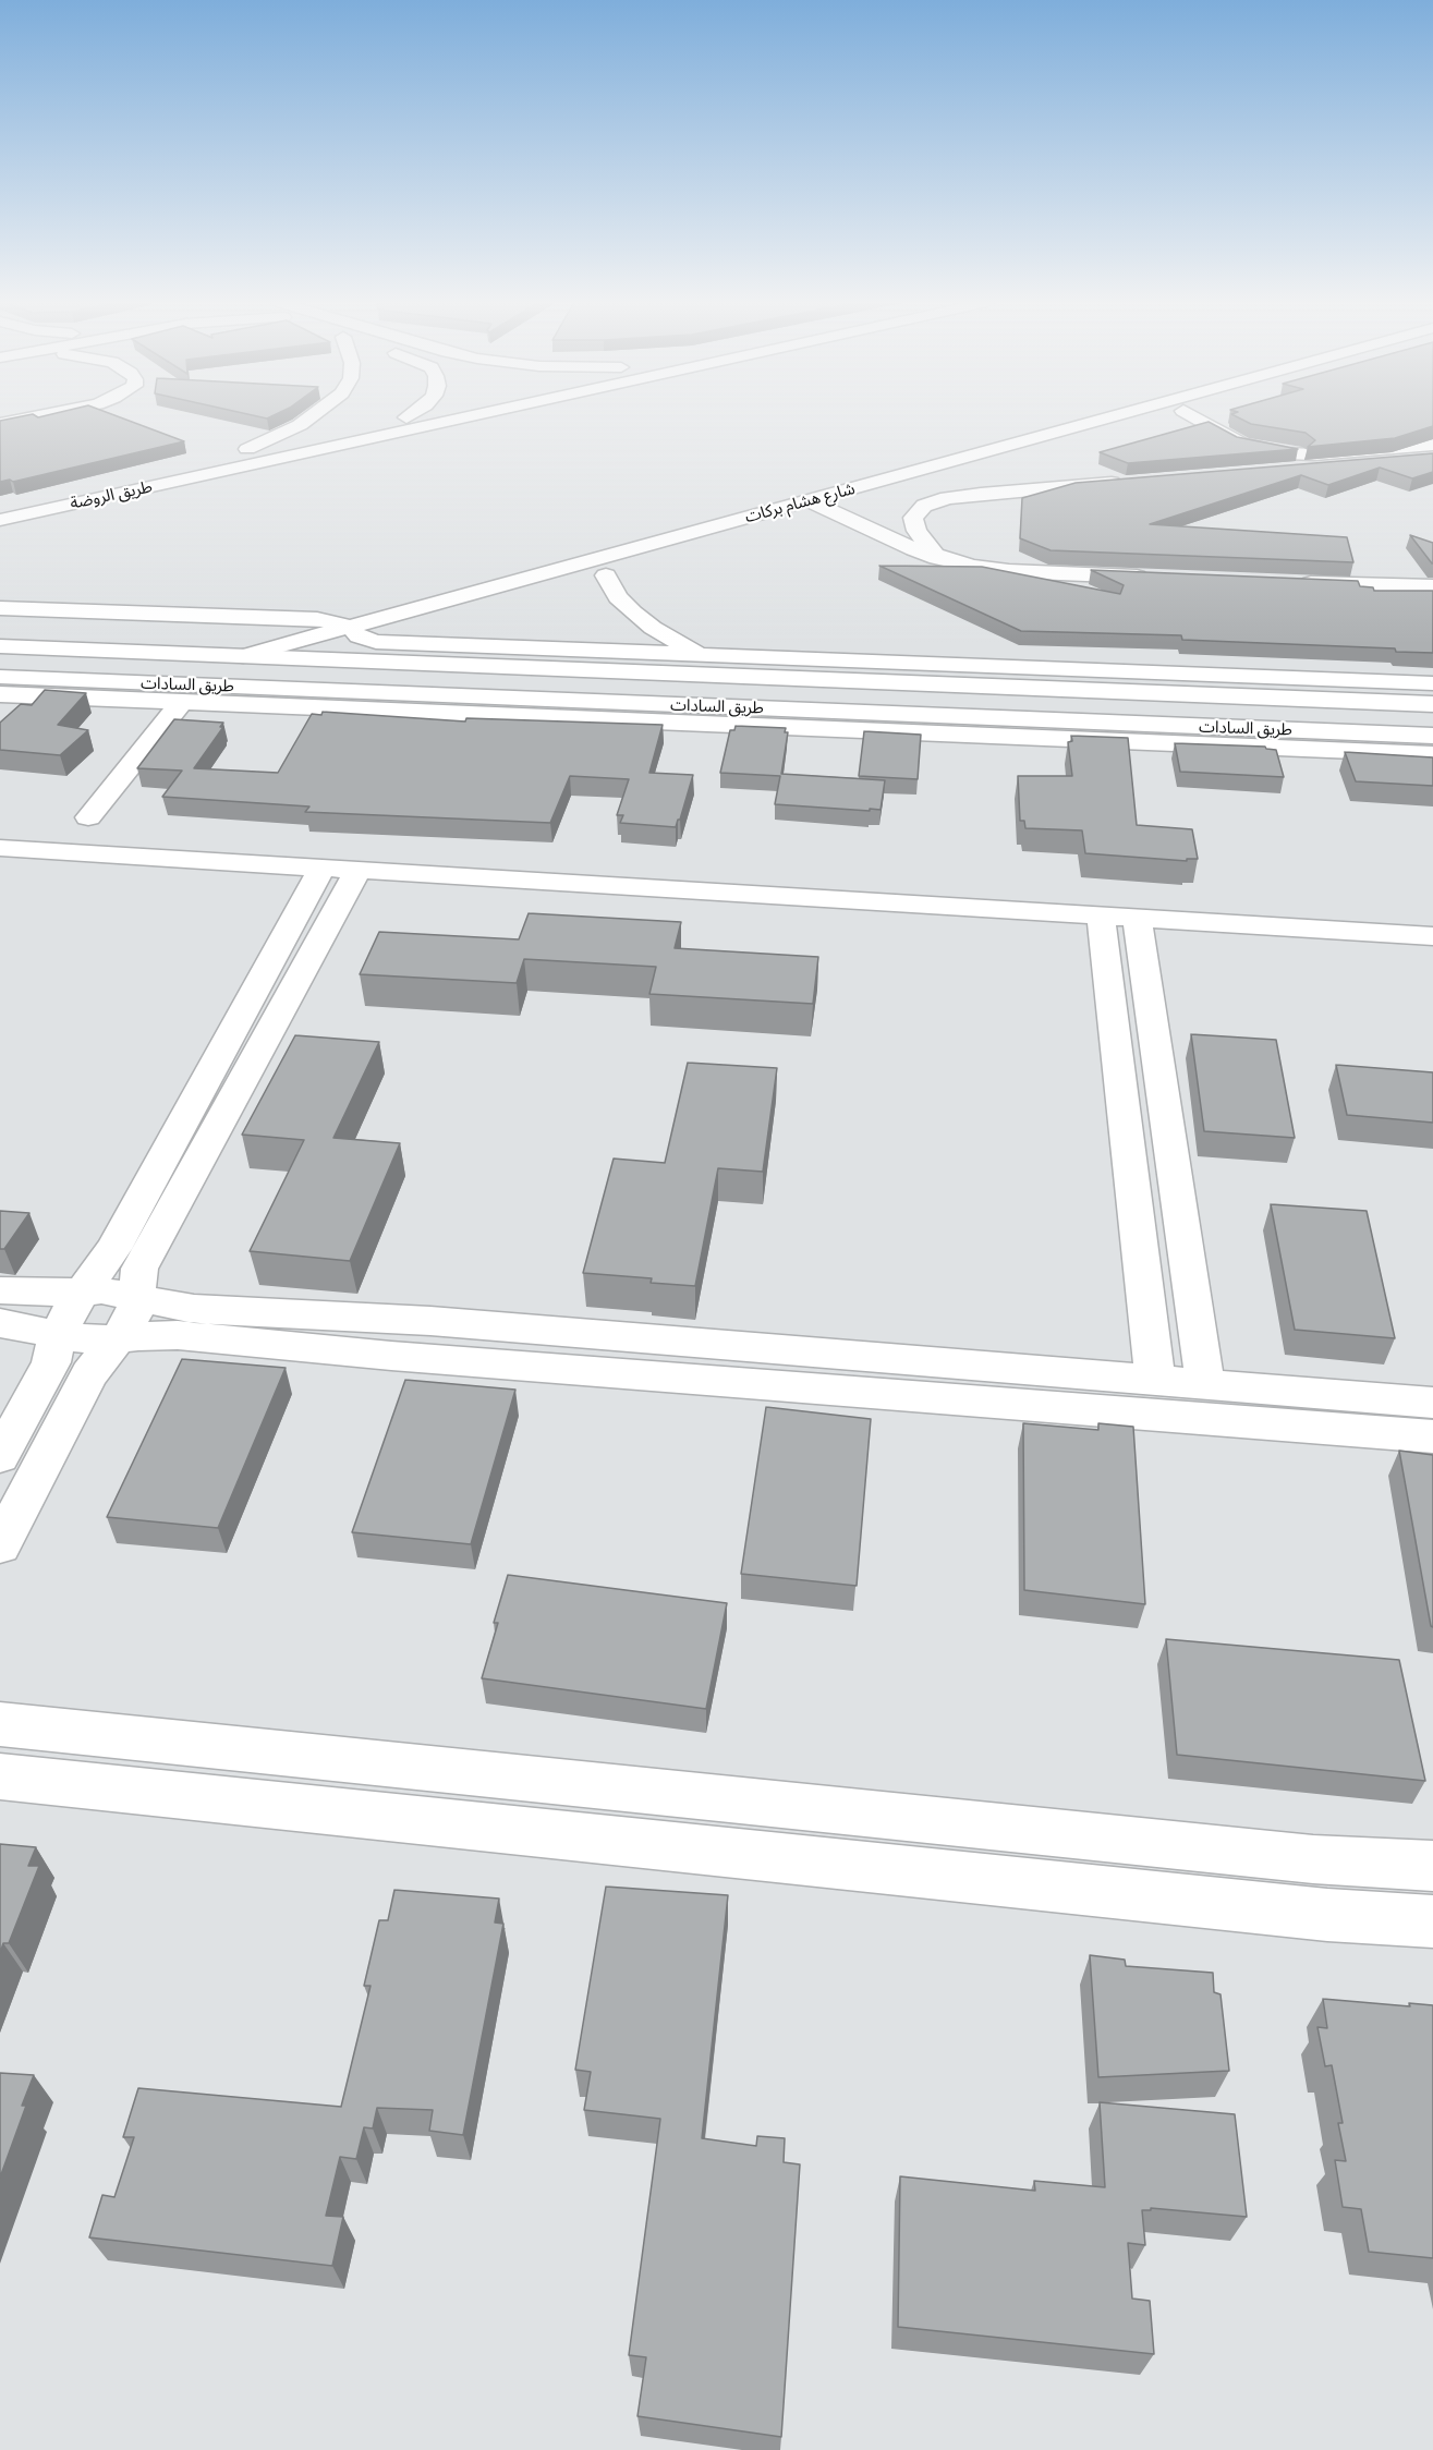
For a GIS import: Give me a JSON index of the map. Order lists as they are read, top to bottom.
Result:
{
  "streets": {
    "street": ["طريق الروضة", "شارع هشام بركات", "طريق السادات"]
  },
  "crossings": [
    ["شارع هشام بركات", "طريق السادات"]
  ]
}
